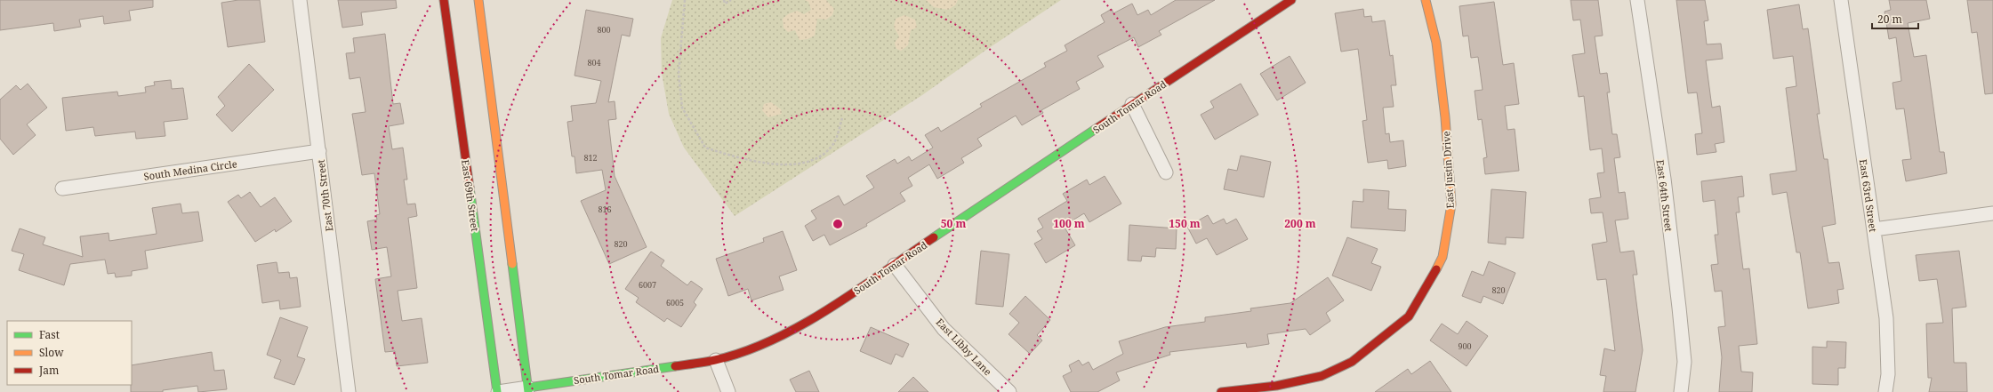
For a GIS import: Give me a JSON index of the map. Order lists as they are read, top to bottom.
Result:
{
  "streets": {
    "street": [
      "South Tomar Road",
      "South Medina Circle",
      "East Justin Drive",
      "East 70th Street",
      "East 69th Street",
      "East 64th Street",
      "East 63rd Street",
      "East Libby Lane"
    ]
  },
  "crossings": [
    ["South Tomar Road", "East 69th Street"],
    ["South Tomar Road", "East Libby Lane"],
    ["South Medina Circle", "East 70th Street"]
  ],
  "house_numbers": [
    "800",
    "804",
    "812",
    "816",
    "820",
    "6007",
    "820",
    "6005",
    "900"
  ],
  "legend": ["Fast", "Slow", "Jam"],
  "scale_bar": "20 m",
  "rings": [
    "50 m",
    "100 m",
    "150 m",
    "200 m"
  ]
}
